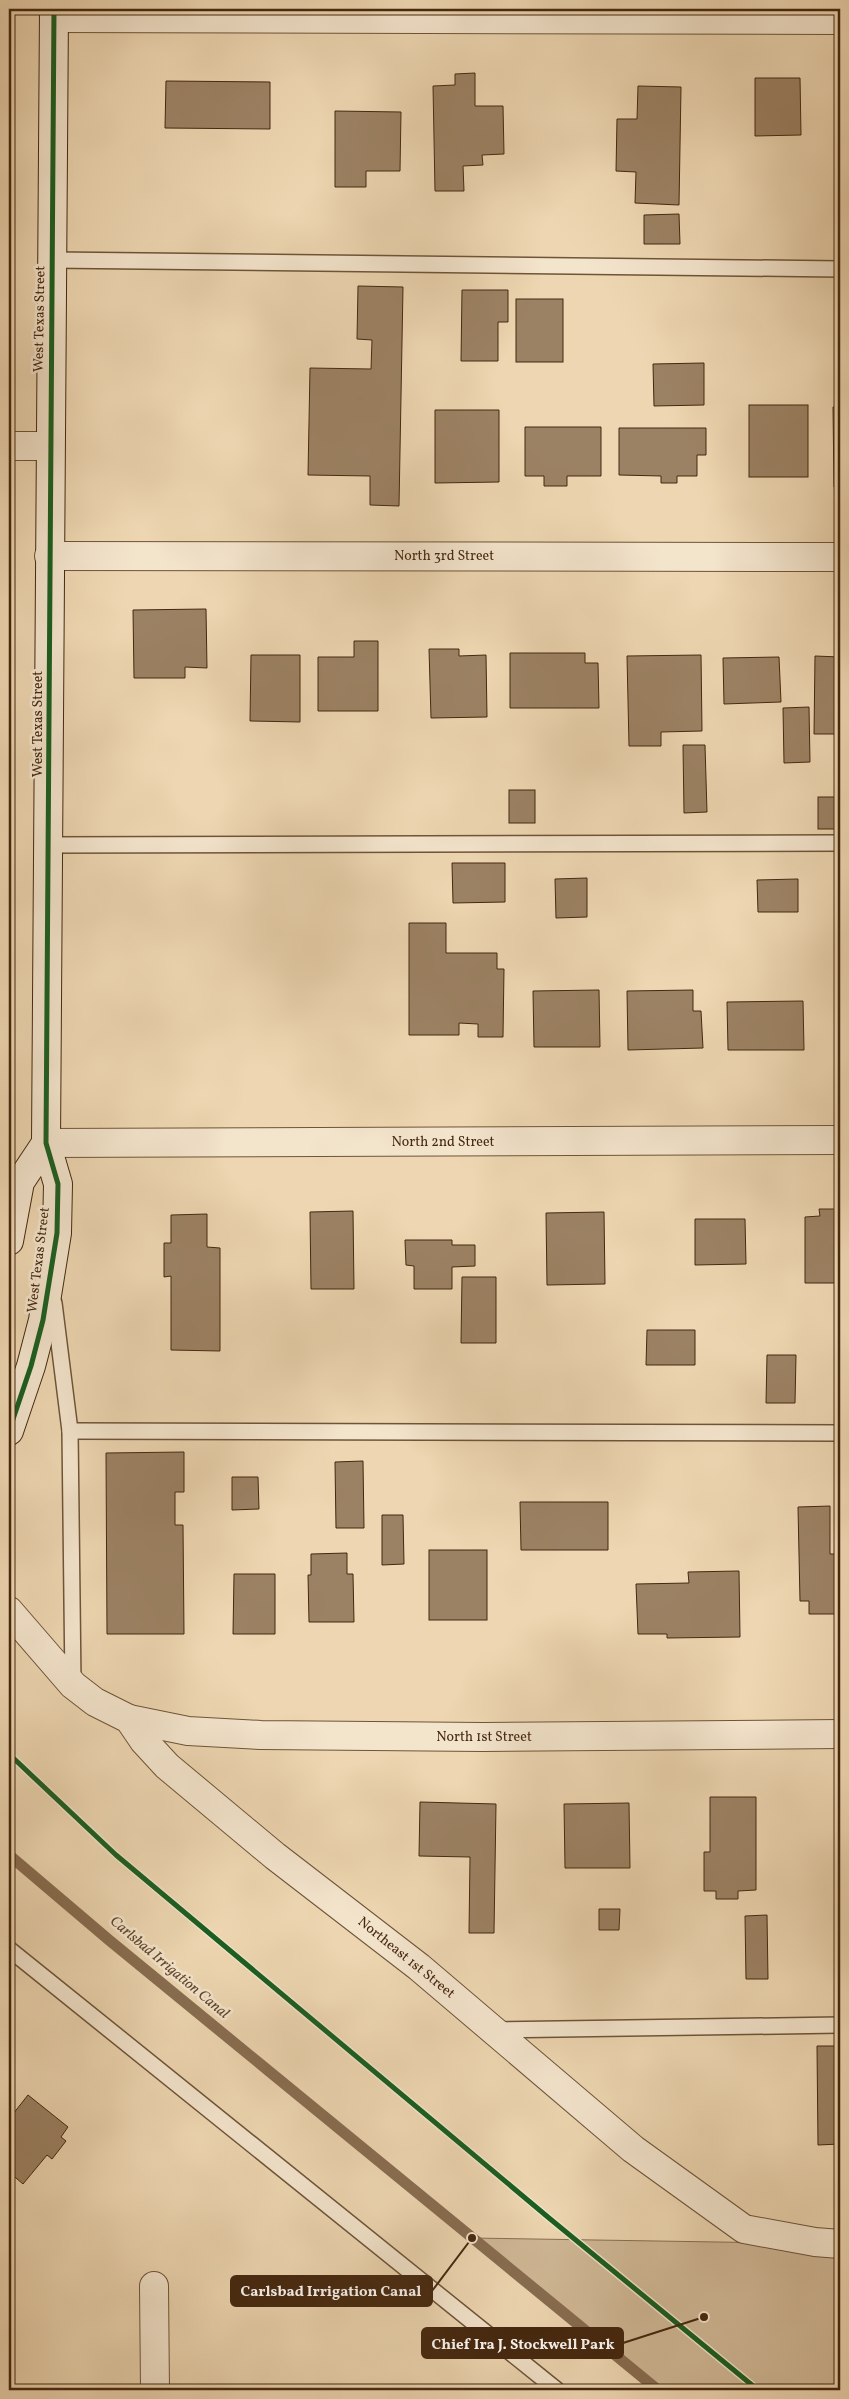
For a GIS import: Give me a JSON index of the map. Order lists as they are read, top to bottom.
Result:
{
  "streets": {
    "street": [
      "West Texas Street",
      "North 3rd Street",
      "North 2nd Street",
      "North 1st Street",
      "Northeast 1st Street"
    ]
  },
  "crossings": [
    ["West Texas Street", "North 3rd Street"],
    ["West Texas Street", "North 2nd Street"],
    ["North 1st Street", "Northeast 1st Street"]
  ],
  "water": ["Carlsbad Irrigation Canal"],
  "places": ["Carlsbad Irrigation Canal", "Chief Ira J. Stockwell Park"]
}
